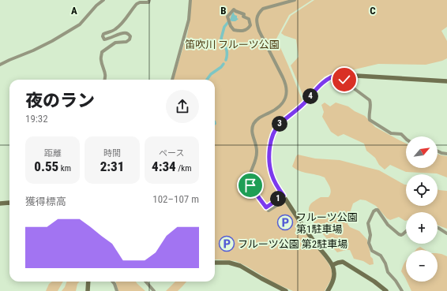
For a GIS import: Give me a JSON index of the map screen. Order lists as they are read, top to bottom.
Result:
{
  "parks": ["笛吹川 フルーツ公園"],
  "places": {
    "parking": ["フルーツ公園 第1駐車場", "フルーツ公園 第2駐車場"]
  },
  "north": "top right",
  "page": {
    "heading": ["夜のラン", "19:32"],
    "pins": ["4", "3", "1"],
    "stats": [
      ["距離", "0.55 km"],
      ["時間", "2:31"],
      ["ペース", "4:34 /km"]
    ],
    "map_buttons": ["+", "−"],
    "chart": ["獲得標高", "102–107 m"]
  },
  "grid": {
    "columns": ["A", "B", "C"]
  }
}
